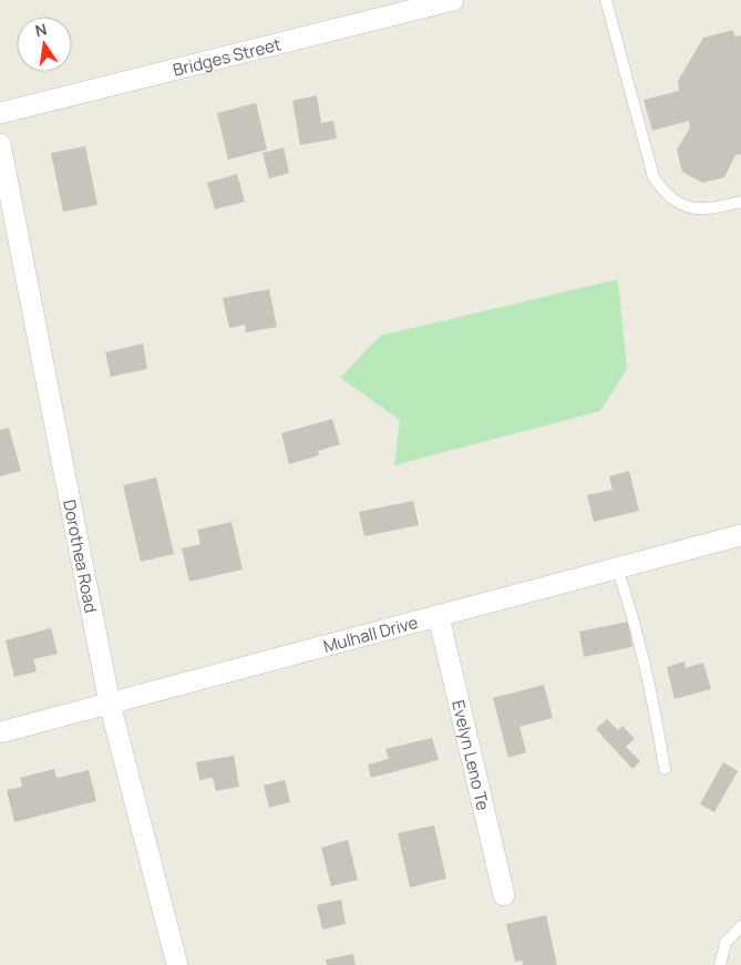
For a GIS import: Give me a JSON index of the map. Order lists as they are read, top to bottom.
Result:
{
  "streets": {
    "street": [
      "Bridges Street",
      "Dorothea Road",
      "Mulhall Drive",
      "Evelyn Leno Te"
    ]
  },
  "crossings": [
    ["Dorothea Road", "Mulhall Drive"],
    ["Mulhall Drive", "Evelyn Leno Te"]
  ],
  "north": "top"
}
